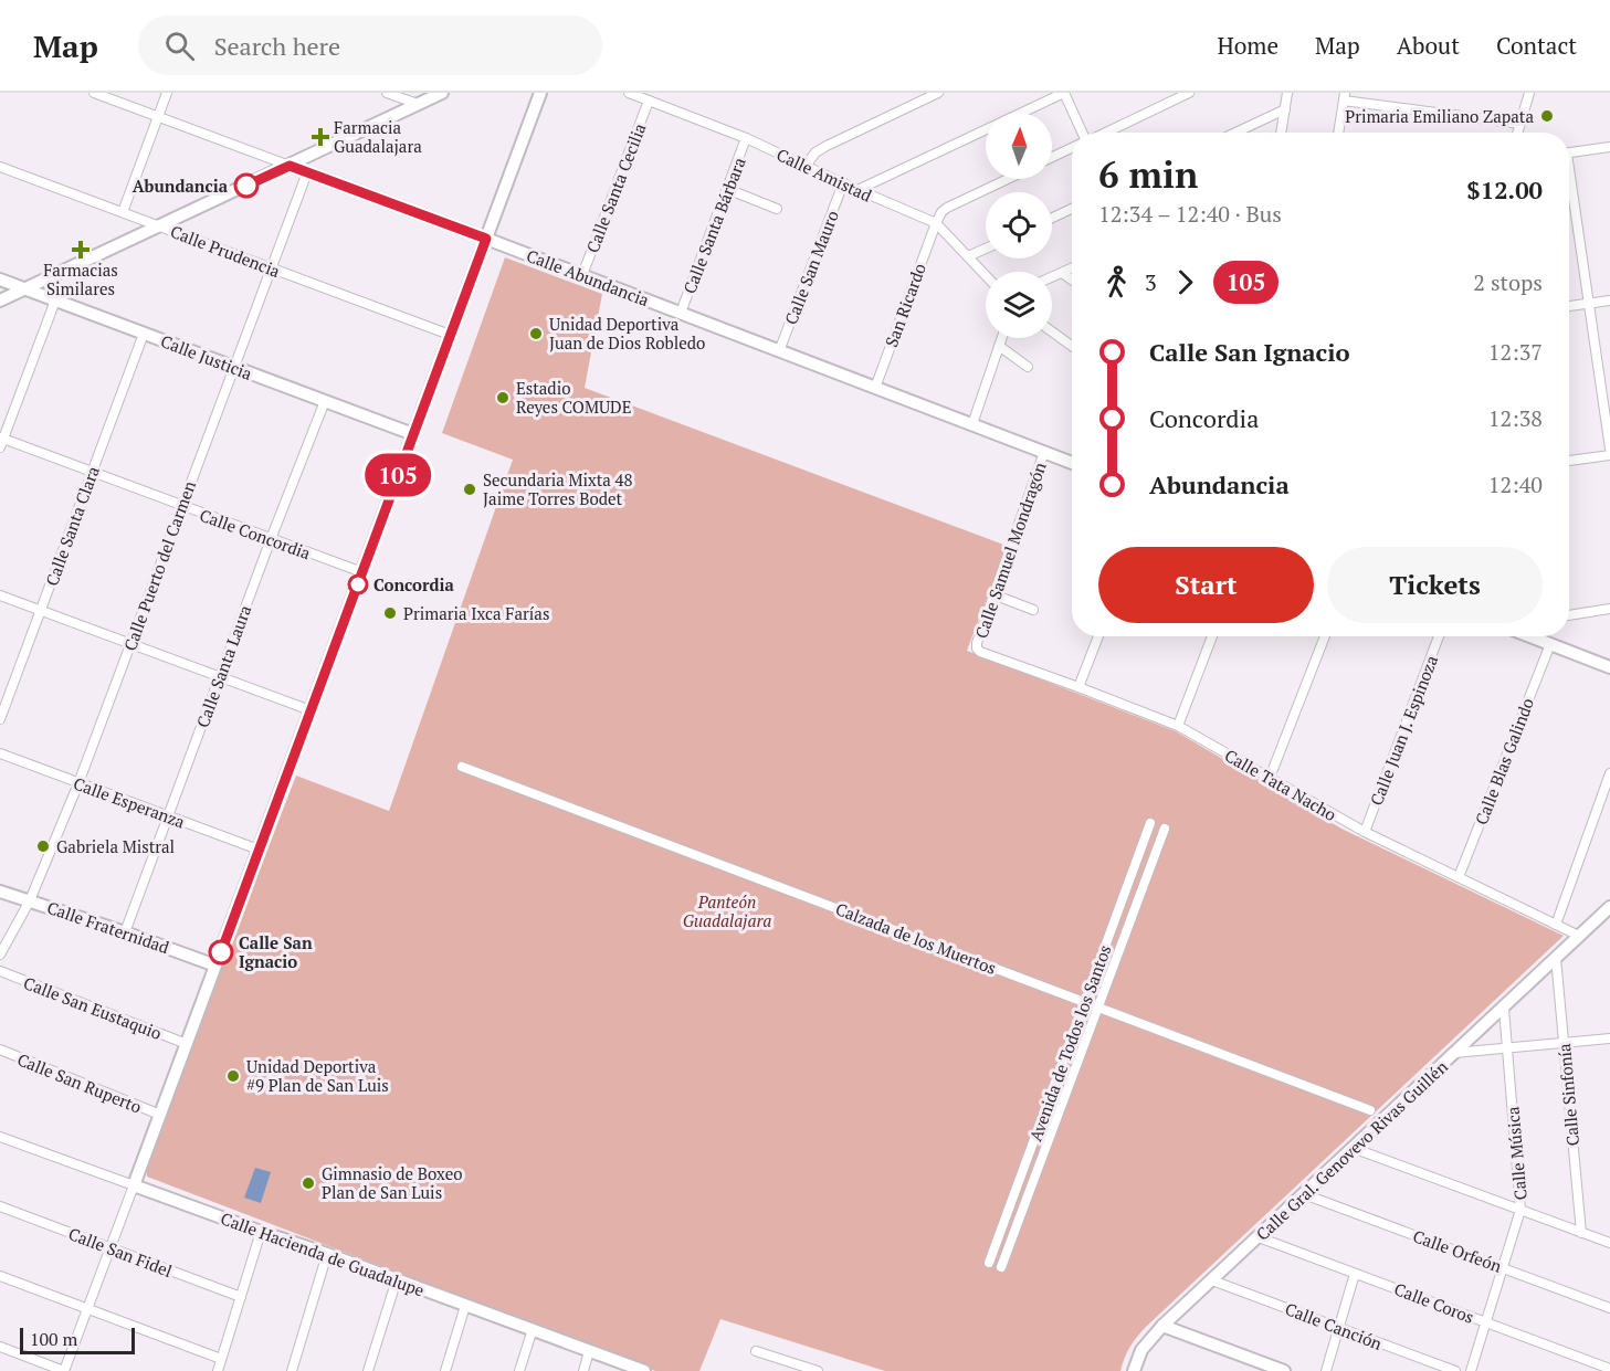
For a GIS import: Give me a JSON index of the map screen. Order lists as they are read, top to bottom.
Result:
{
  "streets": {
    "street": [
      "Calle Amistad",
      "Calle Santa Cecilia",
      "Calle Santa Bárbara",
      "Calle Prudencia",
      "Calle San Mauro",
      "Calle Abundancia",
      "San Ricardo",
      "Calle Justicia",
      "Calle Santa Clara",
      "Calle Concordia",
      "Calle Samuel Mondragón",
      "Calle Puerto del Carmen",
      "Calle Santa Laura",
      "Calle Juan J. Espinoza",
      "Calle Blas Galindo",
      "Calle Tata Nacho",
      "Calle Esperanza",
      "Calle Fraternidad",
      "Calzada de los Muertos",
      "Calle San Eustaquio",
      "Avenida de Todos los Santos",
      "Calle San Ruperto",
      "Calle Sinfonía",
      "Calle Gral. Genovevo Rivas Guillén",
      "Calle Música",
      "Calle Orfeón",
      "Calle San Fidel",
      "Calle Hacienda de Guadalupe",
      "Calle Coros",
      "Calle Canción"
    ]
  },
  "crossings": [
    ["Calle Amistad", "Calle Santa Cecilia"],
    ["Calle Amistad", "Calle Santa Bárbara"],
    ["Calle Amistad", "Calle San Mauro"],
    ["Calle Amistad", "San Ricardo"],
    ["Calle Santa Cecilia", "Calle Abundancia"],
    ["Calle Santa Bárbara", "Calle Abundancia"],
    ["Calle Prudencia", "Calle Puerto del Carmen"],
    ["Calle San Mauro", "Calle Abundancia"],
    ["Calle Abundancia", "San Ricardo"],
    ["Calle Abundancia", "Calle Samuel Mondragón"],
    ["Calle Abundancia", "Calle Puerto del Carmen"],
    ["Calle Justicia", "Calle Santa Clara"],
    ["Calle Justicia", "Calle Puerto del Carmen"],
    ["Calle Justicia", "Calle Santa Laura"],
    ["Calle Santa Clara", "Calle Concordia"],
    ["Calle Concordia", "Calle Puerto del Carmen"],
    ["Calle Concordia", "Calle Santa Laura"],
    ["Calle Samuel Mondragón", "Calle Tata Nacho"],
    ["Calle Puerto del Carmen", "Calle Esperanza"],
    ["Calle Puerto del Carmen", "Calle Fraternidad"],
    ["Calle Santa Laura", "Calle Esperanza"],
    ["Calle Santa Laura", "Calle Fraternidad"],
    ["Calle Juan J. Espinoza", "Calle Tata Nacho"],
    ["Calle Blas Galindo", "Calle Tata Nacho"],
    ["Calle Tata Nacho", "Calle Gral. Genovevo Rivas Guillén"],
    ["Calzada de los Muertos", "Avenida de Todos los Santos"],
    ["Calle Sinfonía", "Calle Gral. Genovevo Rivas Guillén"],
    ["Calle Gral. Genovevo Rivas Guillén", "Calle Música"],
    ["Calle Gral. Genovevo Rivas Guillén", "Calle Orfeón"],
    ["Calle Gral. Genovevo Rivas Guillén", "Calle Coros"],
    ["Calle Gral. Genovevo Rivas Guillén", "Calle Canción"],
    ["Calle Música", "Calle Orfeón"],
    ["Calle Música", "Calle Coros"]
  ],
  "parks": ["Panteón Guadalajara"],
  "places": {
    "other": [
      "Primaria Emiliano Zapata",
      "Abundancia",
      "Unidad Deportiva Juan de Dios Robledo",
      "Estadio Reyes COMUDE",
      "Secundaria Mixta 48 Jaime Torres Bodet",
      "Concordia",
      "Primaria Ixca Farías",
      "Gabriela Mistral",
      "Calle San Ignacio",
      "Unidad Deportiva #9 Plan de San Luis",
      "Gimnasio de Boxeo Plan de San Luis"
    ],
    "health": ["Farmacia Guadalajara", "Farmacias Similares"]
  },
  "lines": ["bus line 105"],
  "scale_bar": "100 m",
  "north": "top",
  "page": {
    "header": "Map",
    "search": "Search here",
    "nav": [
      "Home",
      "Map",
      "About",
      "Contact"
    ],
    "on_map": "105",
    "heading": ["6 min", "12:34 – 12:40 · Bus", "$12.00"],
    "legs": ["3", "105", "2 stops"],
    "list": [
      {
        "name": "Calle San Ignacio",
        "value": "12:37"
      },
      {
        "name": "Concordia",
        "value": "12:38"
      },
      {
        "name": "Abundancia",
        "value": "12:40"
      }
    ],
    "buttons": ["Start", "Tickets"],
    "scale": "100 m"
  }
}
